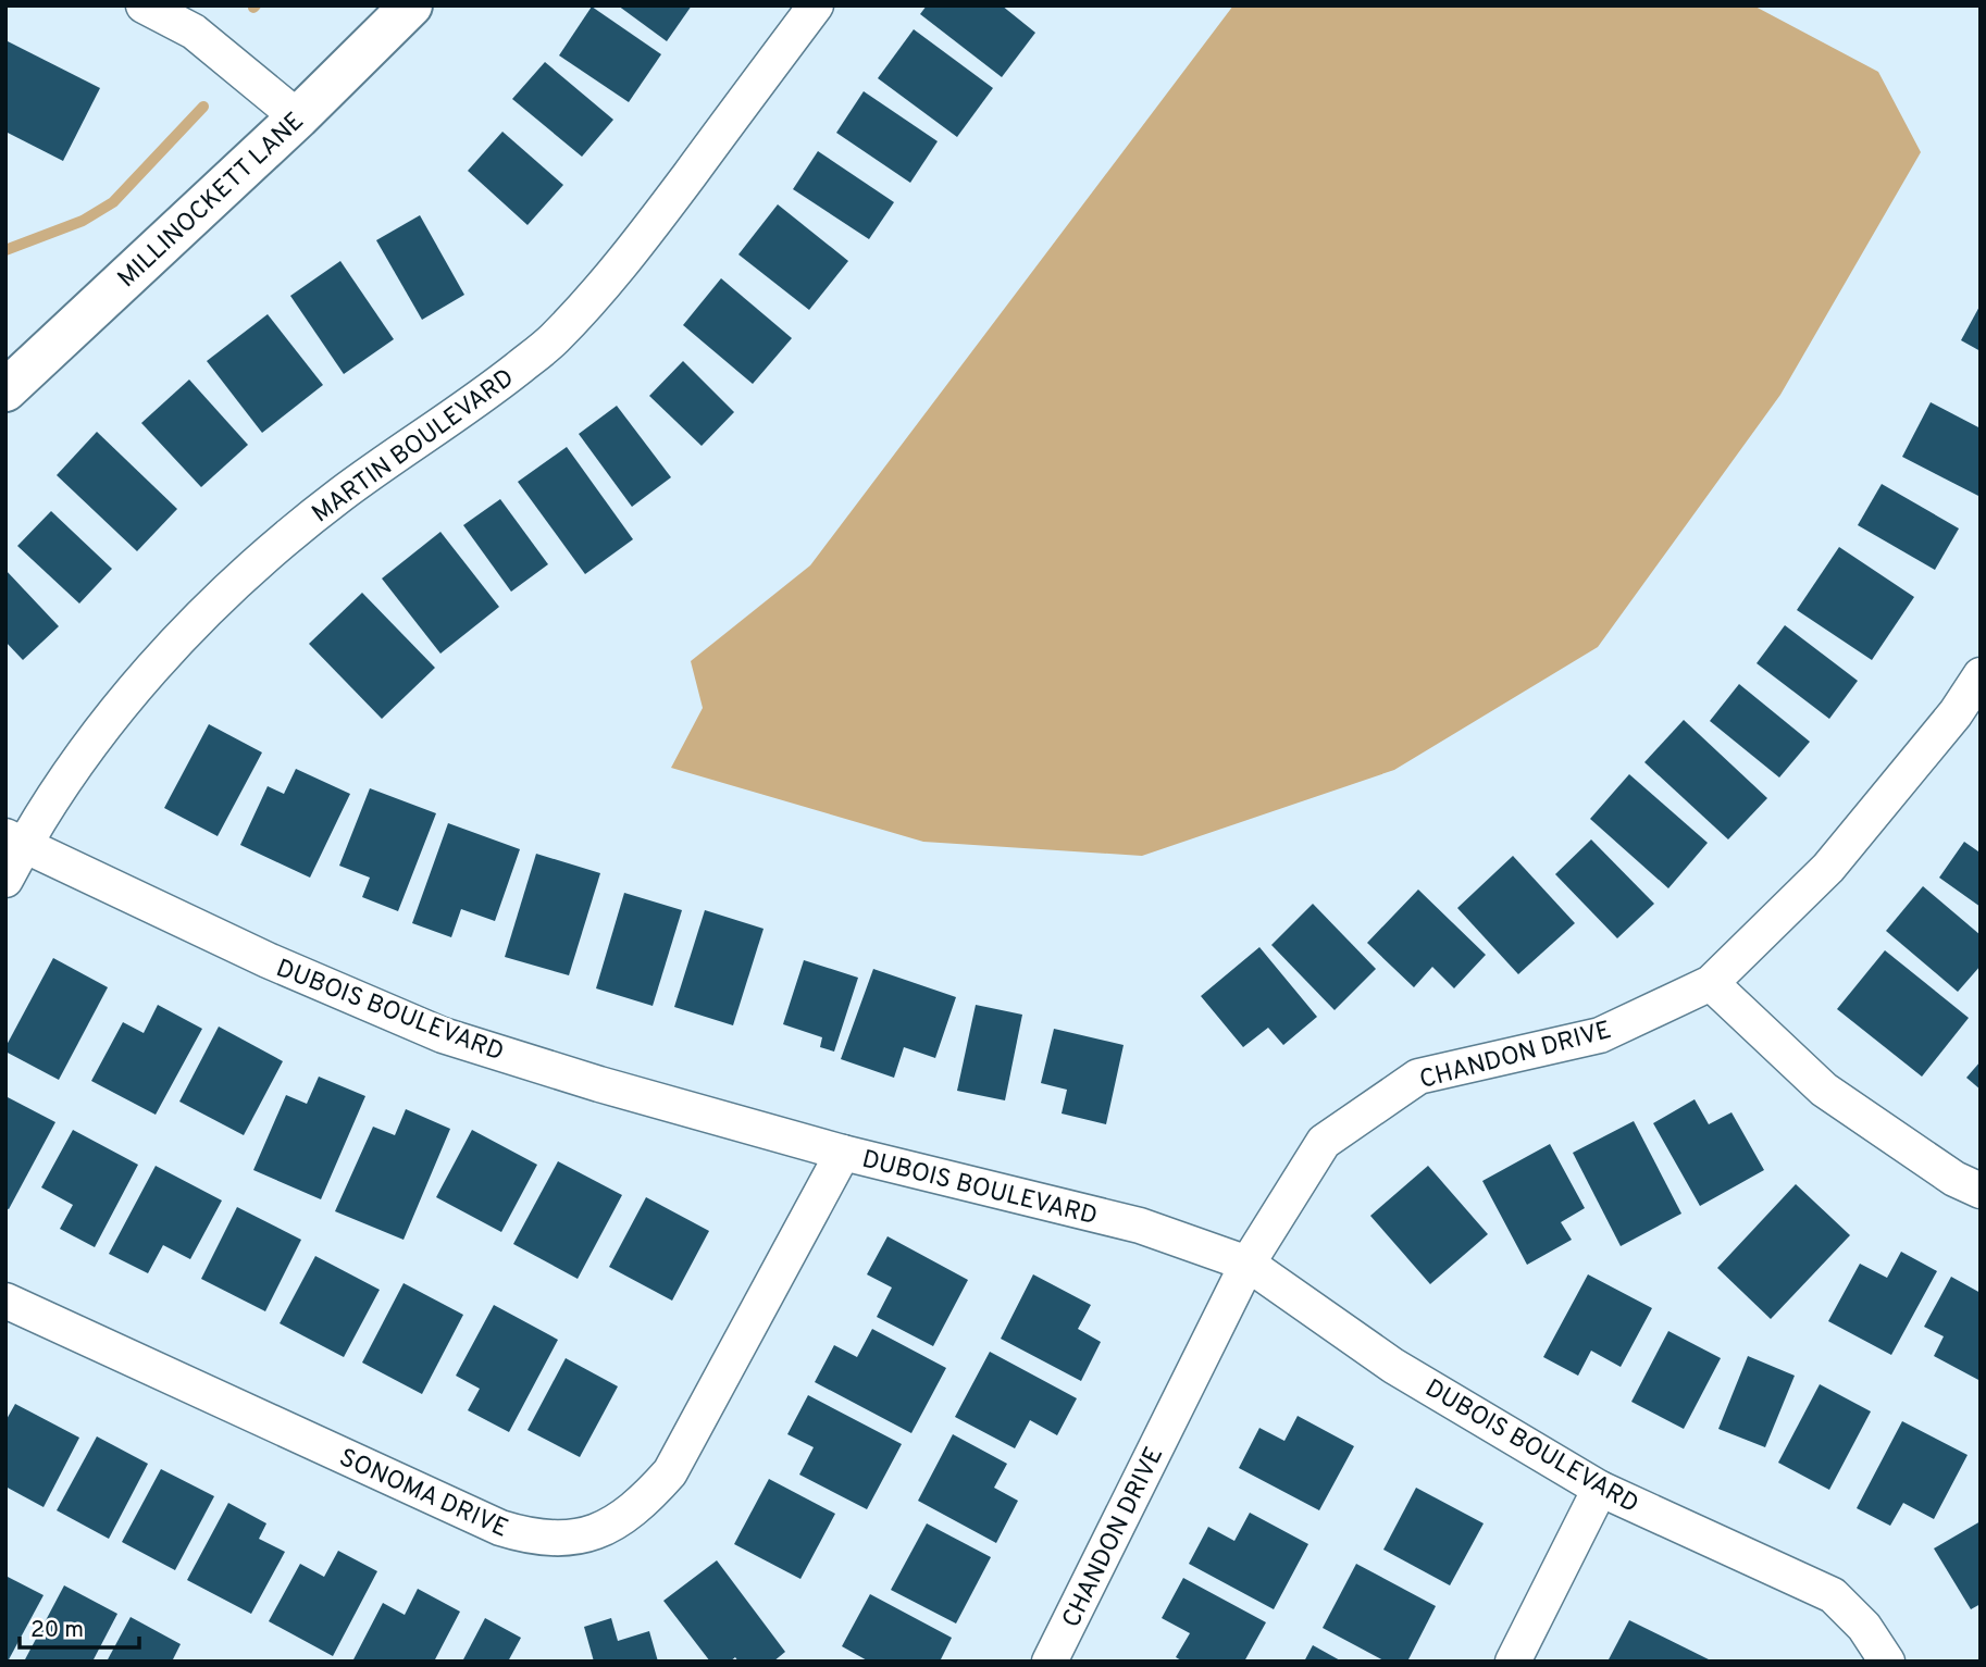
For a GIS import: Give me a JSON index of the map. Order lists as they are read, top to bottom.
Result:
{
  "streets": {
    "street": [
      "MILLINOCKETT LANE",
      "MARTIN BOULEVARD",
      "DUBOIS BOULEVARD",
      "CHANDON DRIVE",
      "SONOMA DRIVE"
    ]
  },
  "crossings": [
    ["MARTIN BOULEVARD", "DUBOIS BOULEVARD"],
    ["DUBOIS BOULEVARD", "CHANDON DRIVE"],
    ["DUBOIS BOULEVARD", "SONOMA DRIVE"]
  ],
  "scale_bar": "20 m"
}
